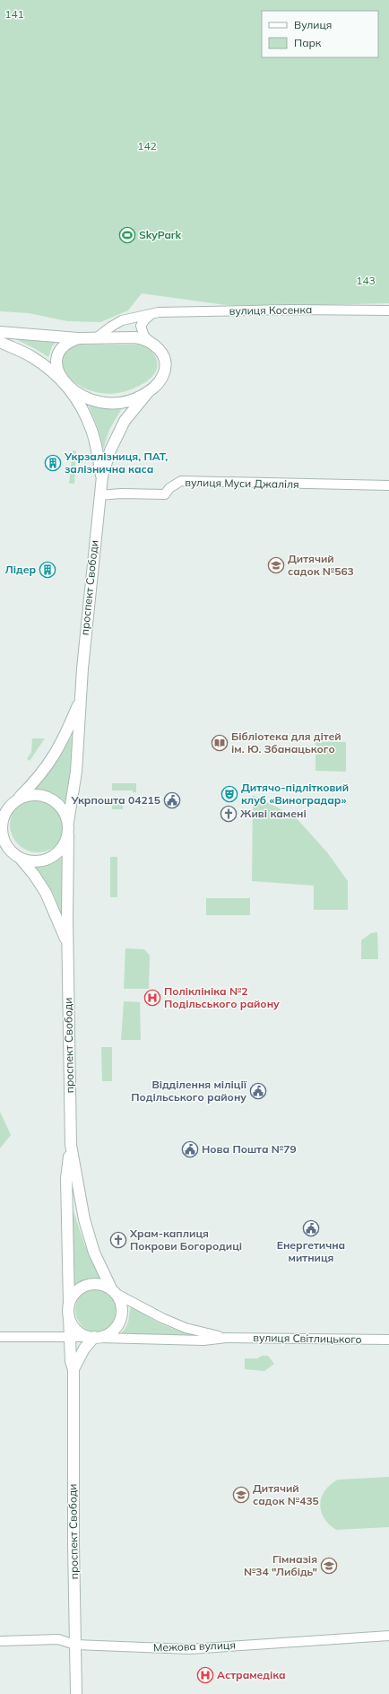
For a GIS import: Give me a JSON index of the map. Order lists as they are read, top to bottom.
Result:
{
  "streets": {
    "street": [
      "вулиця Косенка",
      "вулиця Муси Джаліля",
      "проспект Свободи",
      "вулиця Світлицького",
      "Межова вулиця"
    ]
  },
  "crossings": [
    ["вулиця Косенка", "проспект Свободи"],
    ["вулиця Муси Джаліля", "проспект Свободи"],
    ["проспект Свободи", "вулиця Світлицького"],
    ["проспект Свободи", "Межова вулиця"]
  ],
  "parks": ["141", "142", "143"],
  "places": {
    "sports": ["SkyPark"],
    "building": ["Укрзалізниця, ПАТ, залізнична каса", "Лідер"],
    "school or university": ["Дитячий садок №563", "Дитячий садок №435", "Гімназія №34 \"Либідь\""],
    "library": ["Бібліотека для дітей ім. Ю. Збанацького"],
    "theatre": ["Дитячо-підлітковий клуб «Виноградар»"],
    "public building": [
      "Укрпошта 04215",
      "Відділення міліції Подільського району",
      "Нова Пошта №79",
      "Енергетична митниця"
    ],
    "church": ["Живі камені", "Храм-каплиця Покрови Богородиці"],
    "hospital": ["Поліклініка №2 Подільського району", "Астрамедіка"]
  },
  "legend": ["Вулиця", "Парк"]
}
